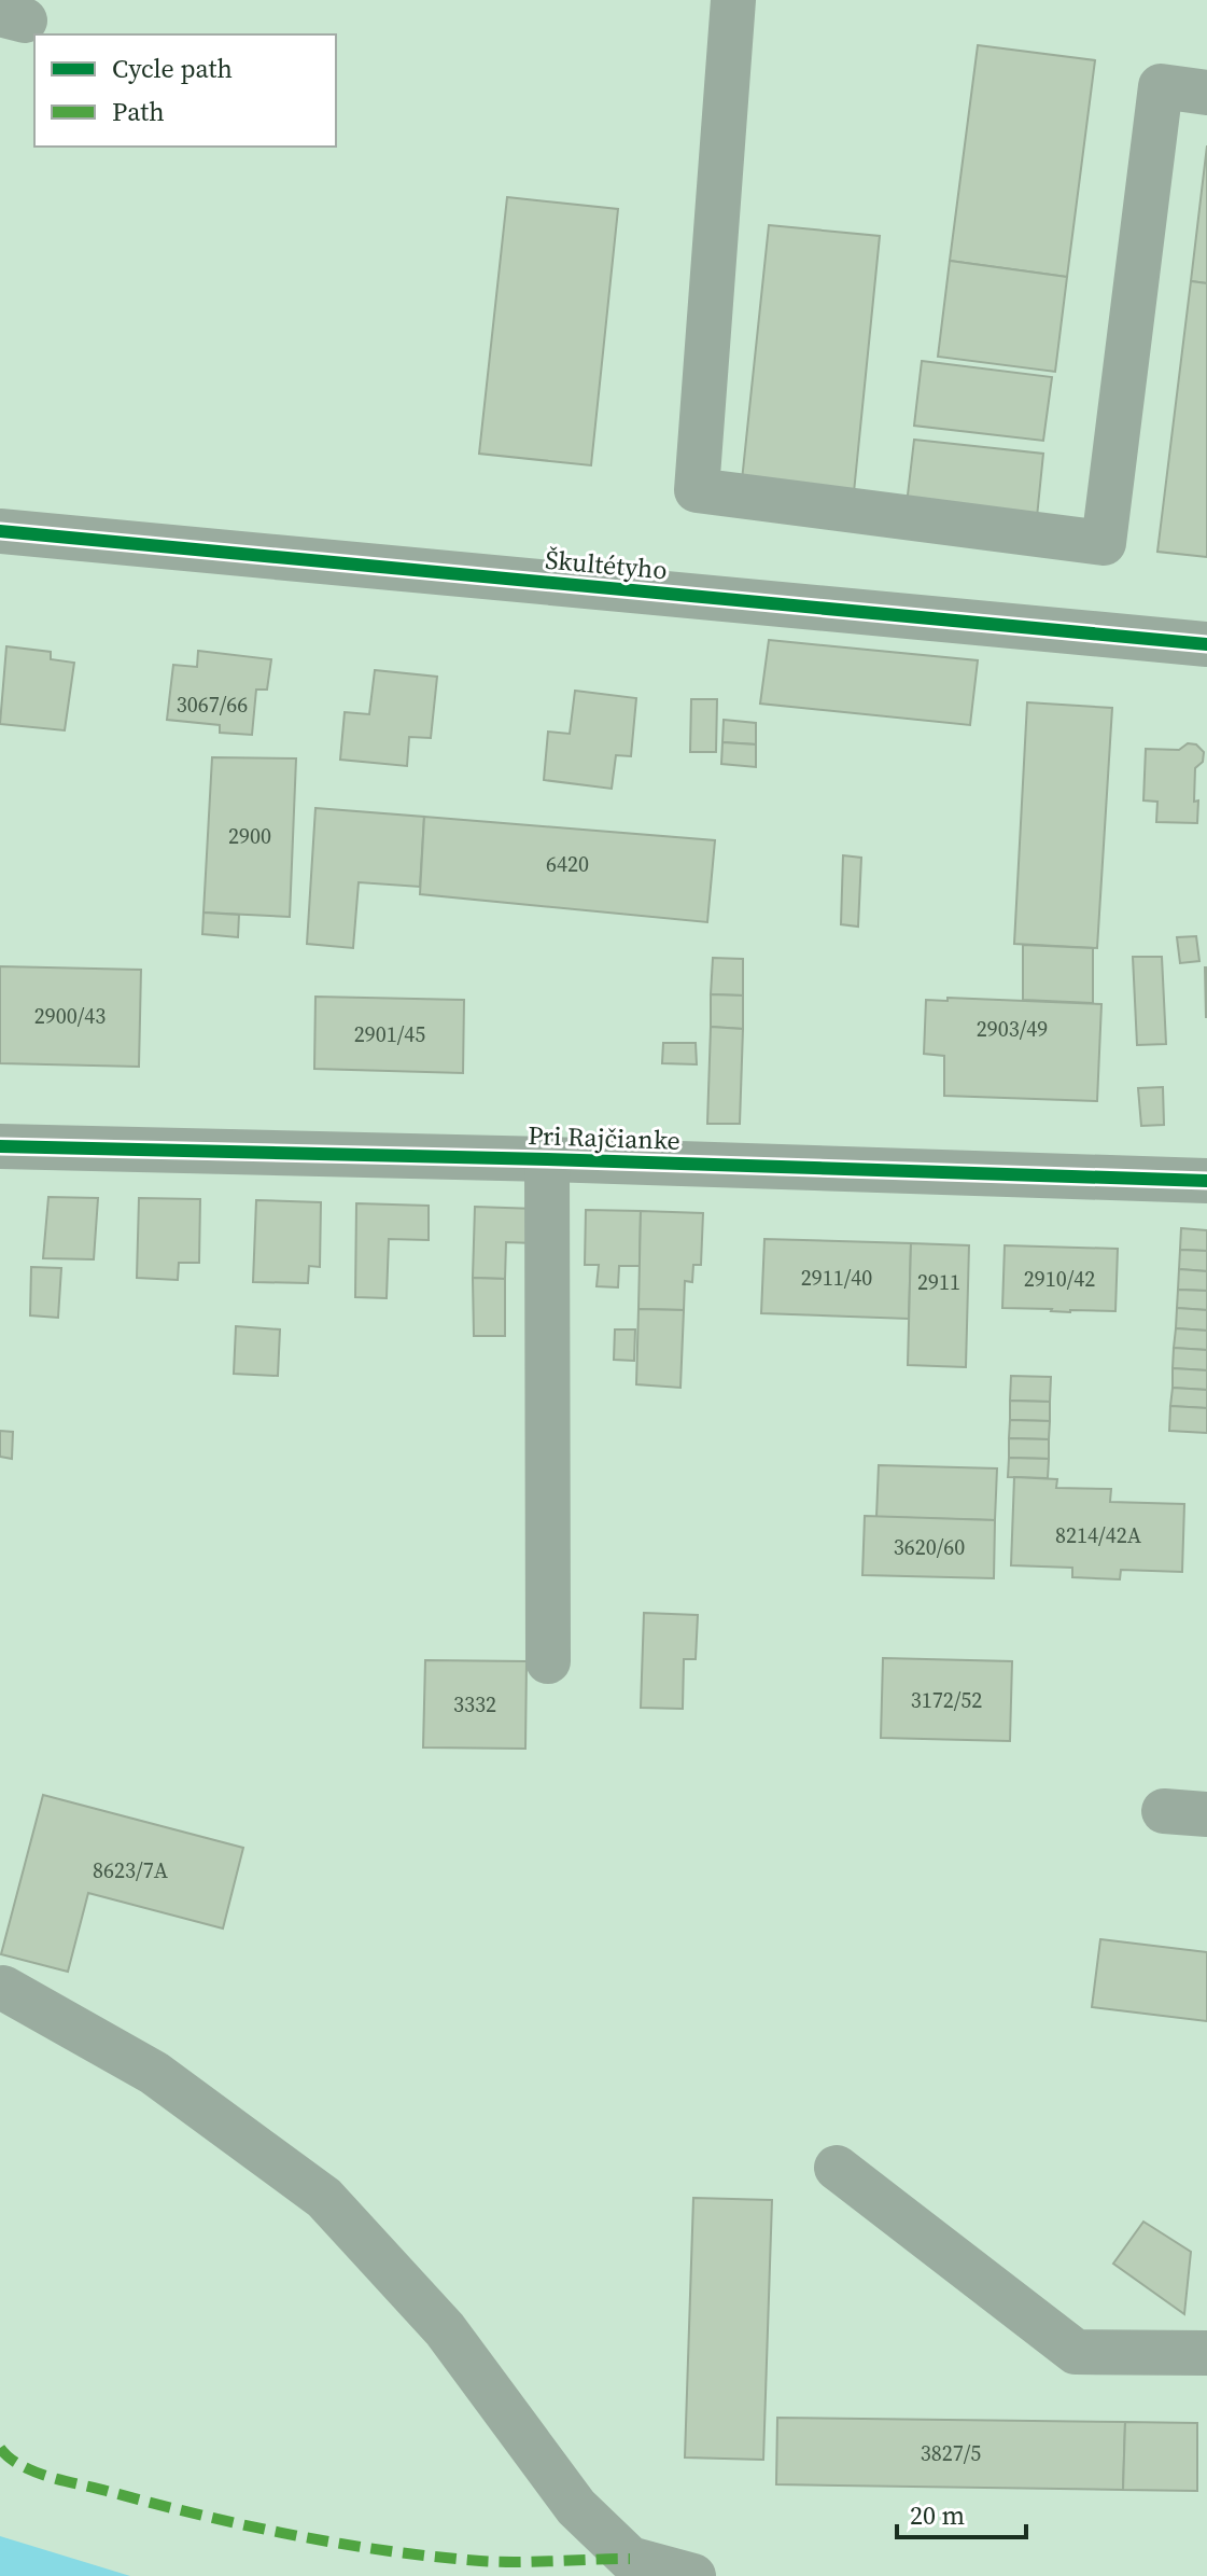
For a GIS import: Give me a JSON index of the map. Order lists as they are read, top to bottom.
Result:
{
  "streets": {
    "street": ["Škultétyho", "Pri Rajčianke"]
  },
  "house_numbers": [
    "3067/66",
    "2900",
    "6420",
    "2900/43",
    "2903/49",
    "2901/45",
    "2911/40",
    "2910/42",
    "2911",
    "8214/42A",
    "3620/60",
    "3172/52",
    "3332",
    "8623/7A",
    "3827/5"
  ],
  "legend": ["Cycle path", "Path"],
  "scale_bar": "20 m"
}
